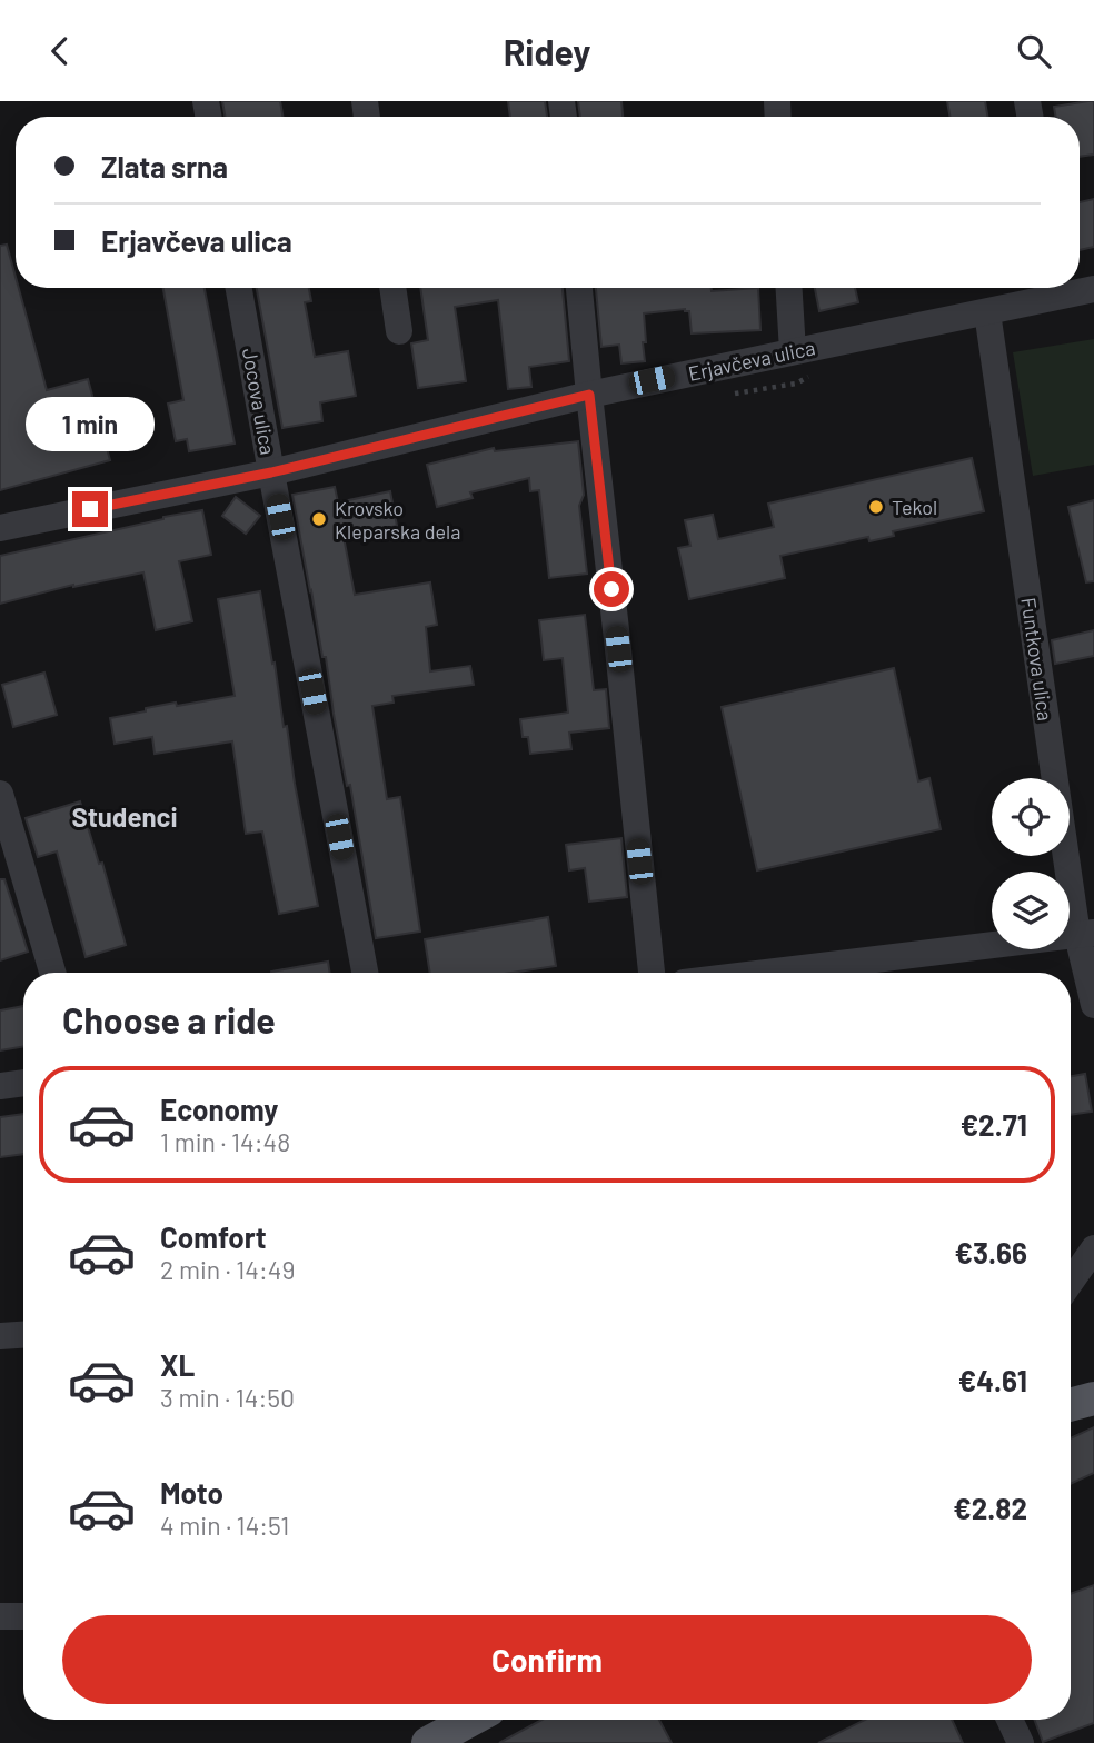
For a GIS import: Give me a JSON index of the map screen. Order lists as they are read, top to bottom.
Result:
{
  "streets": {
    "street": ["Erjavčeva ulica", "Jocova ulica", "Funtkova ulica"]
  },
  "crossings": [
    ["Erjavčeva ulica", "Jocova ulica"],
    ["Erjavčeva ulica", "Funtkova ulica"]
  ],
  "districts": ["Studenci"],
  "places": ["Tekol", "Krovsko Kleparska dela"],
  "page": {
    "header": "Ridey",
    "banner": ["Zlata srna", "Erjavčeva ulica"],
    "bubble": "1 min",
    "heading": "Choose a ride",
    "list": [
      {
        "name": "Economy",
        "note": "1 min · 14:48",
        "value": "€2.71"
      },
      {
        "name": "Comfort",
        "note": "2 min · 14:49",
        "value": "€3.66"
      },
      {
        "name": "XL",
        "note": "3 min · 14:50",
        "value": "€4.61"
      },
      {
        "name": "Moto",
        "note": "4 min · 14:51",
        "value": "€2.82"
      }
    ],
    "buttons": "Confirm"
  }
}
